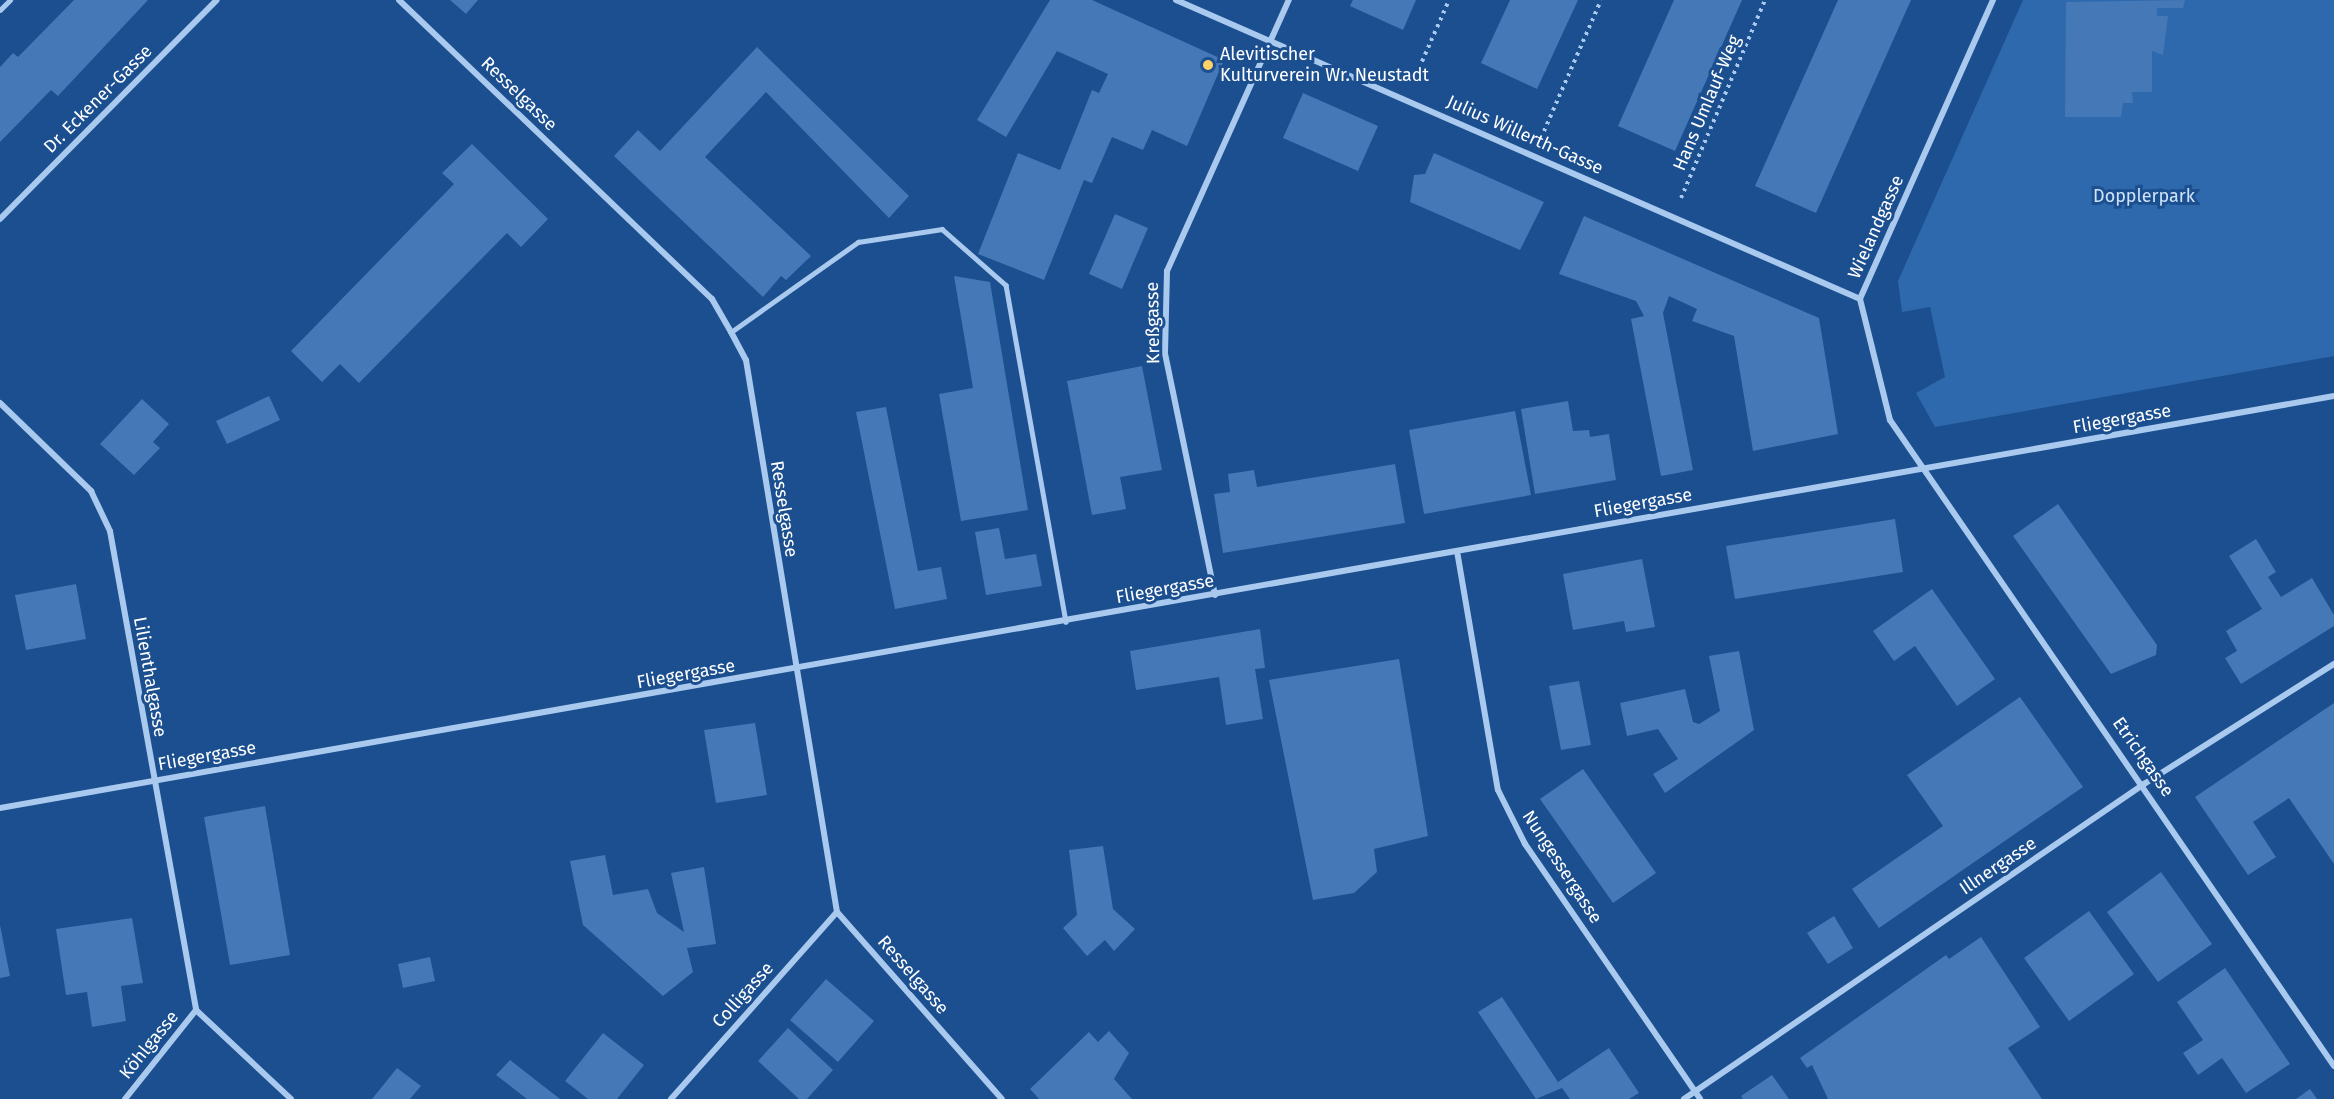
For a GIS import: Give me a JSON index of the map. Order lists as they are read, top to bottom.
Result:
{
  "streets": {
    "street": [
      "Resselgasse",
      "Dr. Eckener-Gasse",
      "Julius Willerth-Gasse",
      "Wielandgasse",
      "Kreßgasse",
      "Fliegergasse",
      "Lilienthalgasse",
      "Etrichgasse",
      "Illnergasse",
      "Nungessergasse",
      "Colligasse",
      "Köhlgasse"
    ],
    "path": ["Hans Umlauf-Weg"]
  },
  "crossings": [
    ["Resselgasse", "Fliegergasse"],
    ["Resselgasse", "Colligasse"],
    ["Hans Umlauf-Weg", "Julius Willerth-Gasse"],
    ["Julius Willerth-Gasse", "Wielandgasse"],
    ["Julius Willerth-Gasse", "Kreßgasse"],
    ["Wielandgasse", "Fliegergasse"],
    ["Wielandgasse", "Etrichgasse"],
    ["Kreßgasse", "Fliegergasse"],
    ["Fliegergasse", "Lilienthalgasse"],
    ["Fliegergasse", "Etrichgasse"],
    ["Fliegergasse", "Nungessergasse"],
    ["Lilienthalgasse", "Köhlgasse"],
    ["Etrichgasse", "Illnergasse"],
    ["Illnergasse", "Nungessergasse"]
  ],
  "parks": ["Dopplerpark"],
  "places": ["Alevitischer Kulturverein Wr. Neustadt"]
}
